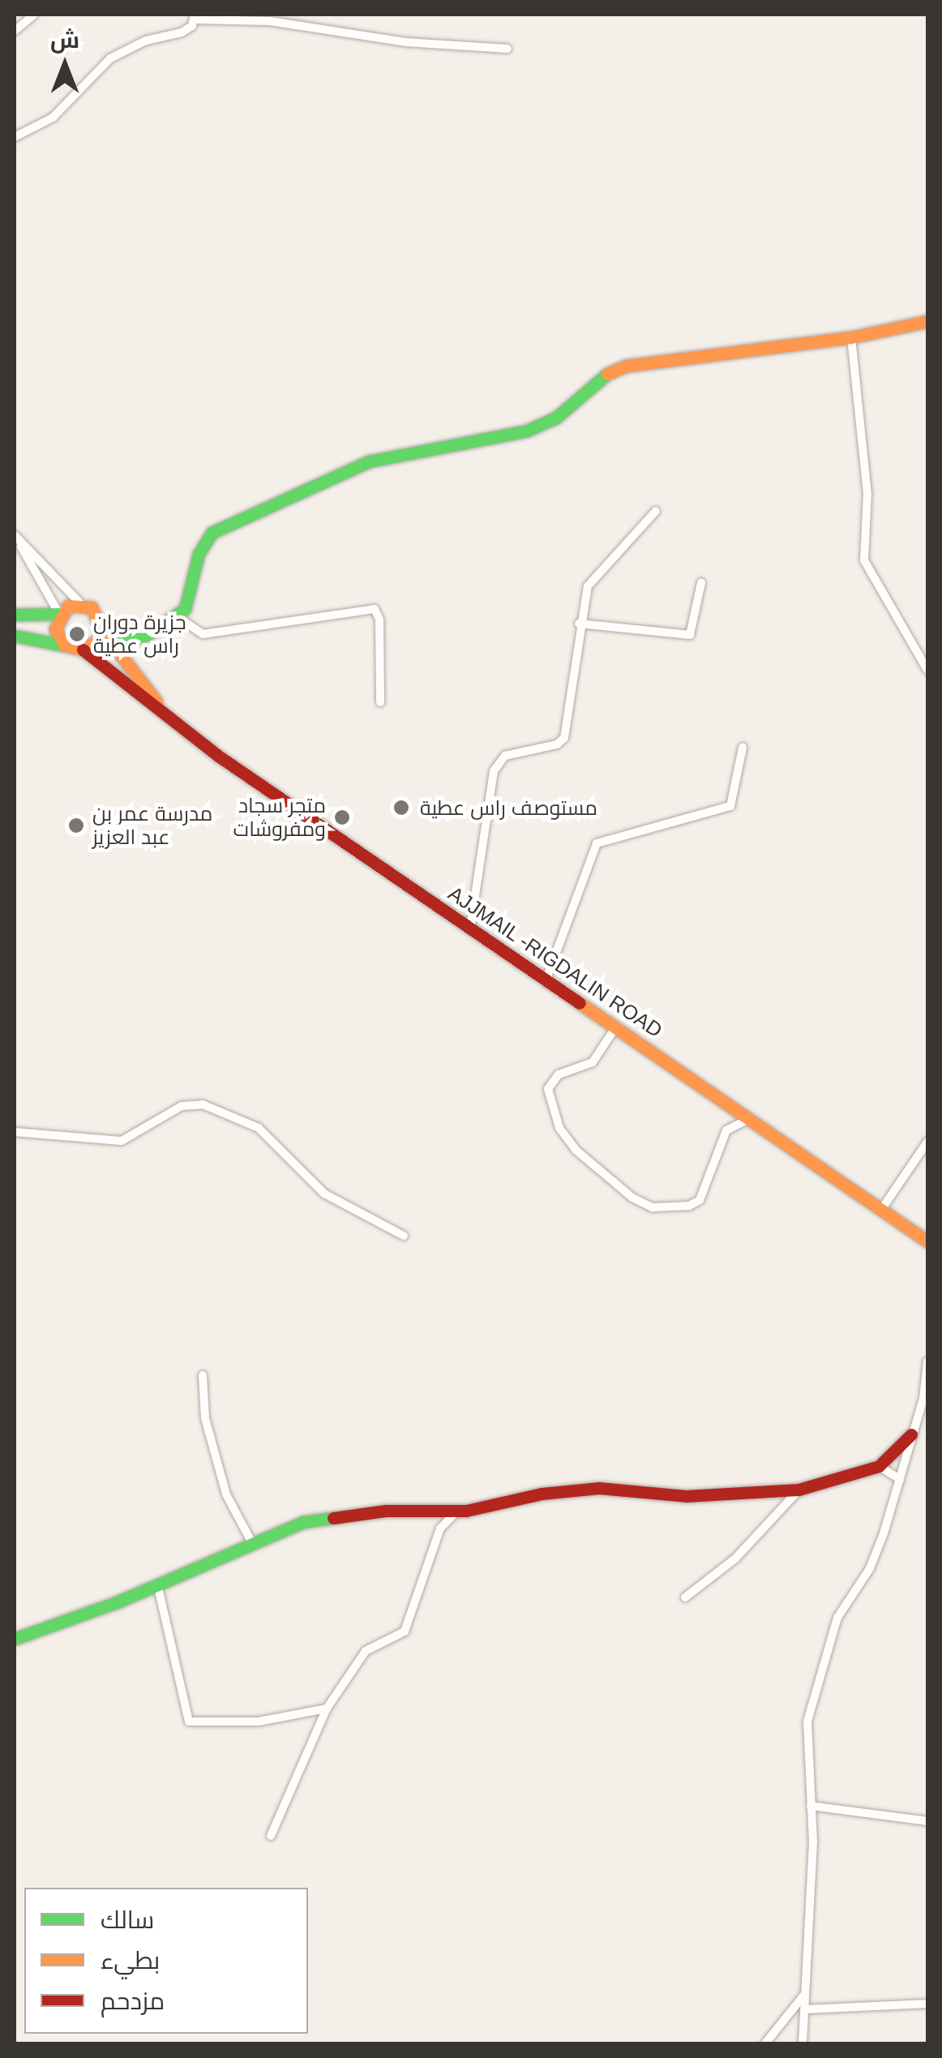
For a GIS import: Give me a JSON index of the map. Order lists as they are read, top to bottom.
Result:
{
  "streets": {
    "street": ["AJJMAIL -RIGDALIN ROAD"]
  },
  "places": [
    "جزيرة دوران راس عطية",
    "مستوصف راس عطية",
    "متجر سجاد ومفروشات",
    "مدرسة عمر بن عبد العزيز"
  ],
  "legend": ["سالك", "بطيء", "مزدحم"],
  "north": "top"
}
